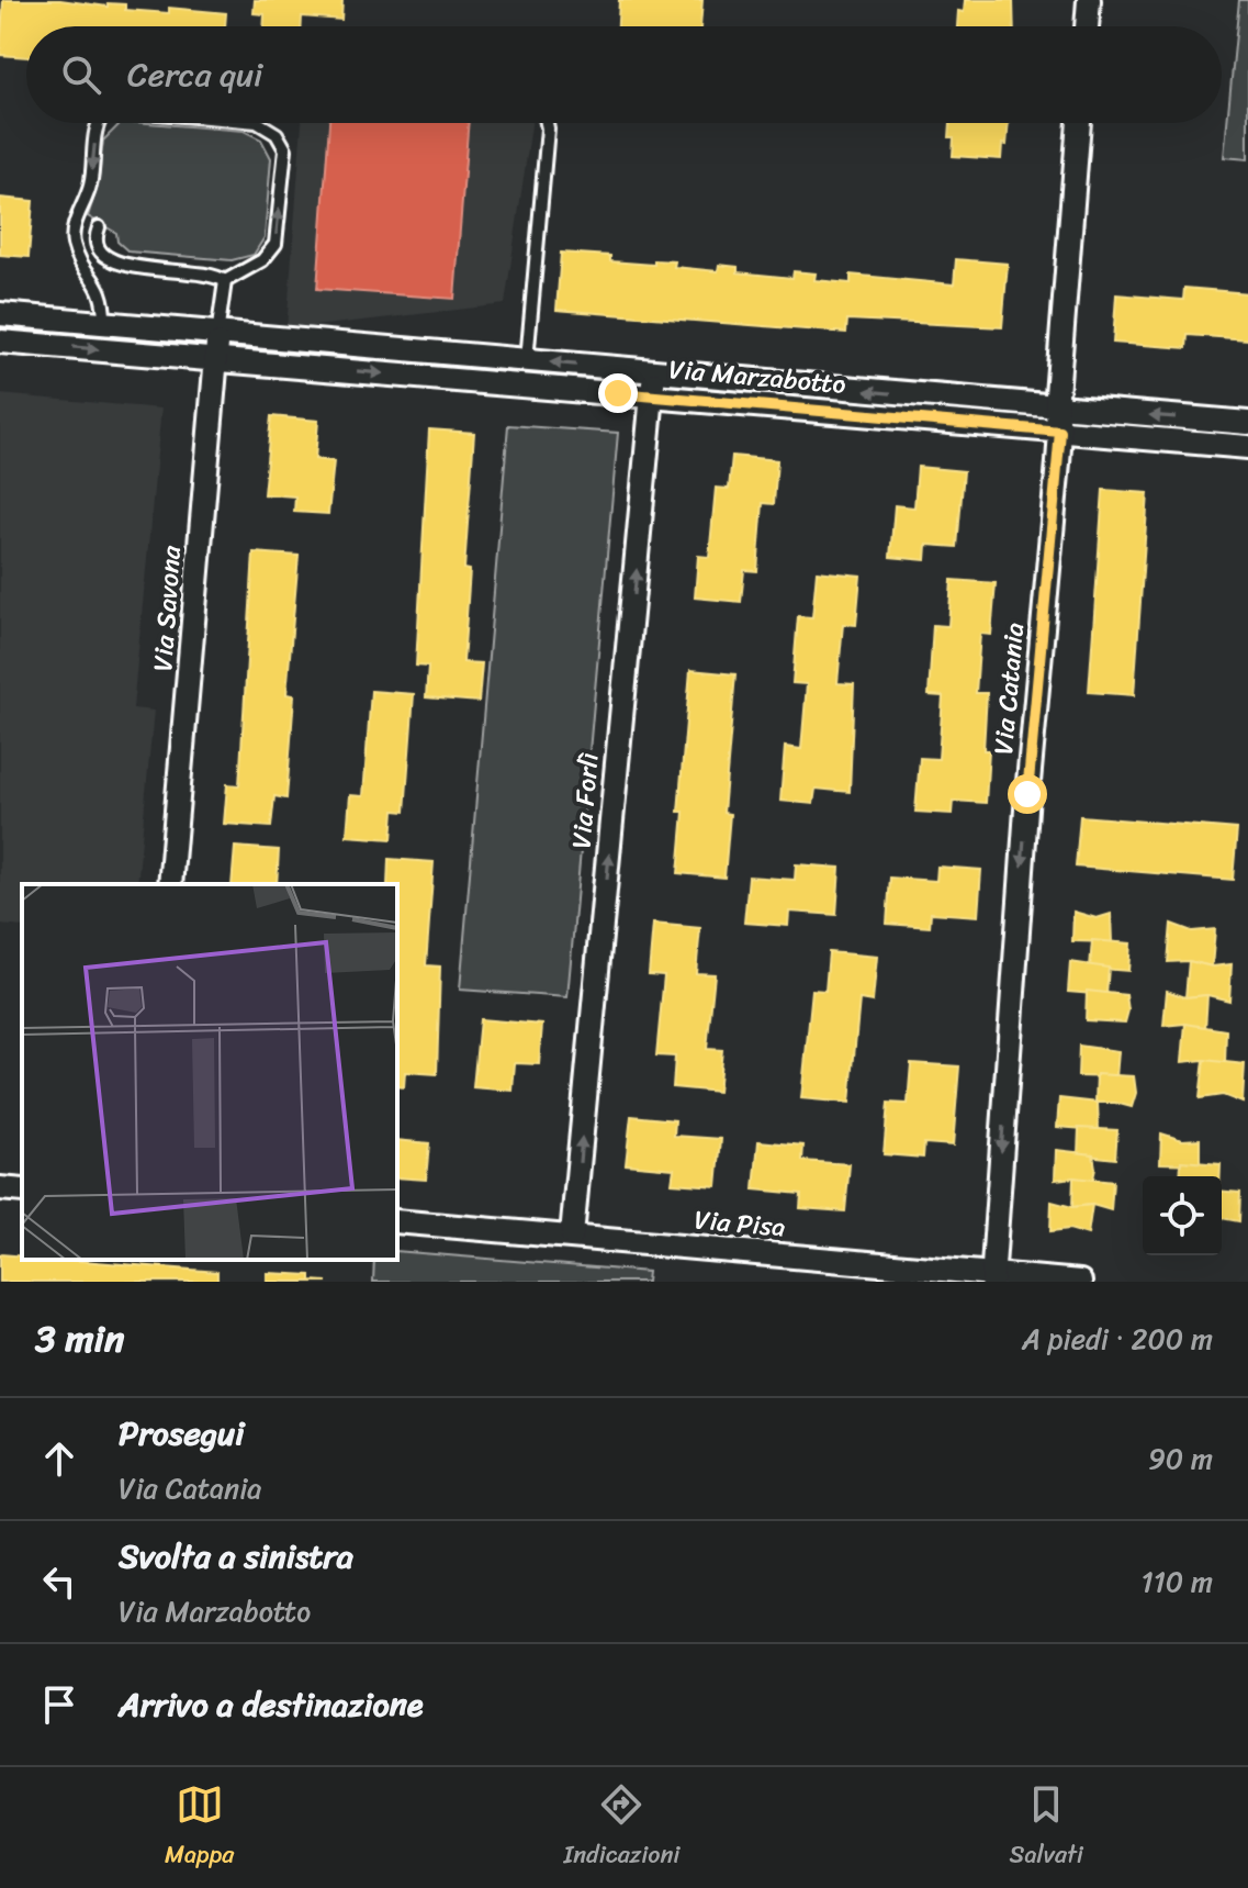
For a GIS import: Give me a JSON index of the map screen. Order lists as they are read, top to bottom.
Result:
{
  "streets": {
    "street": [
      "Via Marzabotto",
      "Via Savona",
      "Via Catania",
      "Via Forlì",
      "Via Pisa"
    ]
  },
  "crossings": [
    ["Via Marzabotto", "Via Savona"],
    ["Via Marzabotto", "Via Catania"],
    ["Via Marzabotto", "Via Forlì"],
    ["Via Catania", "Via Pisa"],
    ["Via Forlì", "Via Pisa"]
  ],
  "one_way": ["Via Catania", "Via Forlì"],
  "page": {
    "search": "Cerca qui",
    "heading": ["3 min", "A piedi · 200 m"],
    "list": [
      ["Prosegui", "Via Catania", "90 m"],
      ["Svolta a sinistra", "Via Marzabotto", "110 m"],
      "Arrivo a destinazione"
    ],
    "nav": ["Mappa", "Indicazioni", "Salvati"]
  }
}
